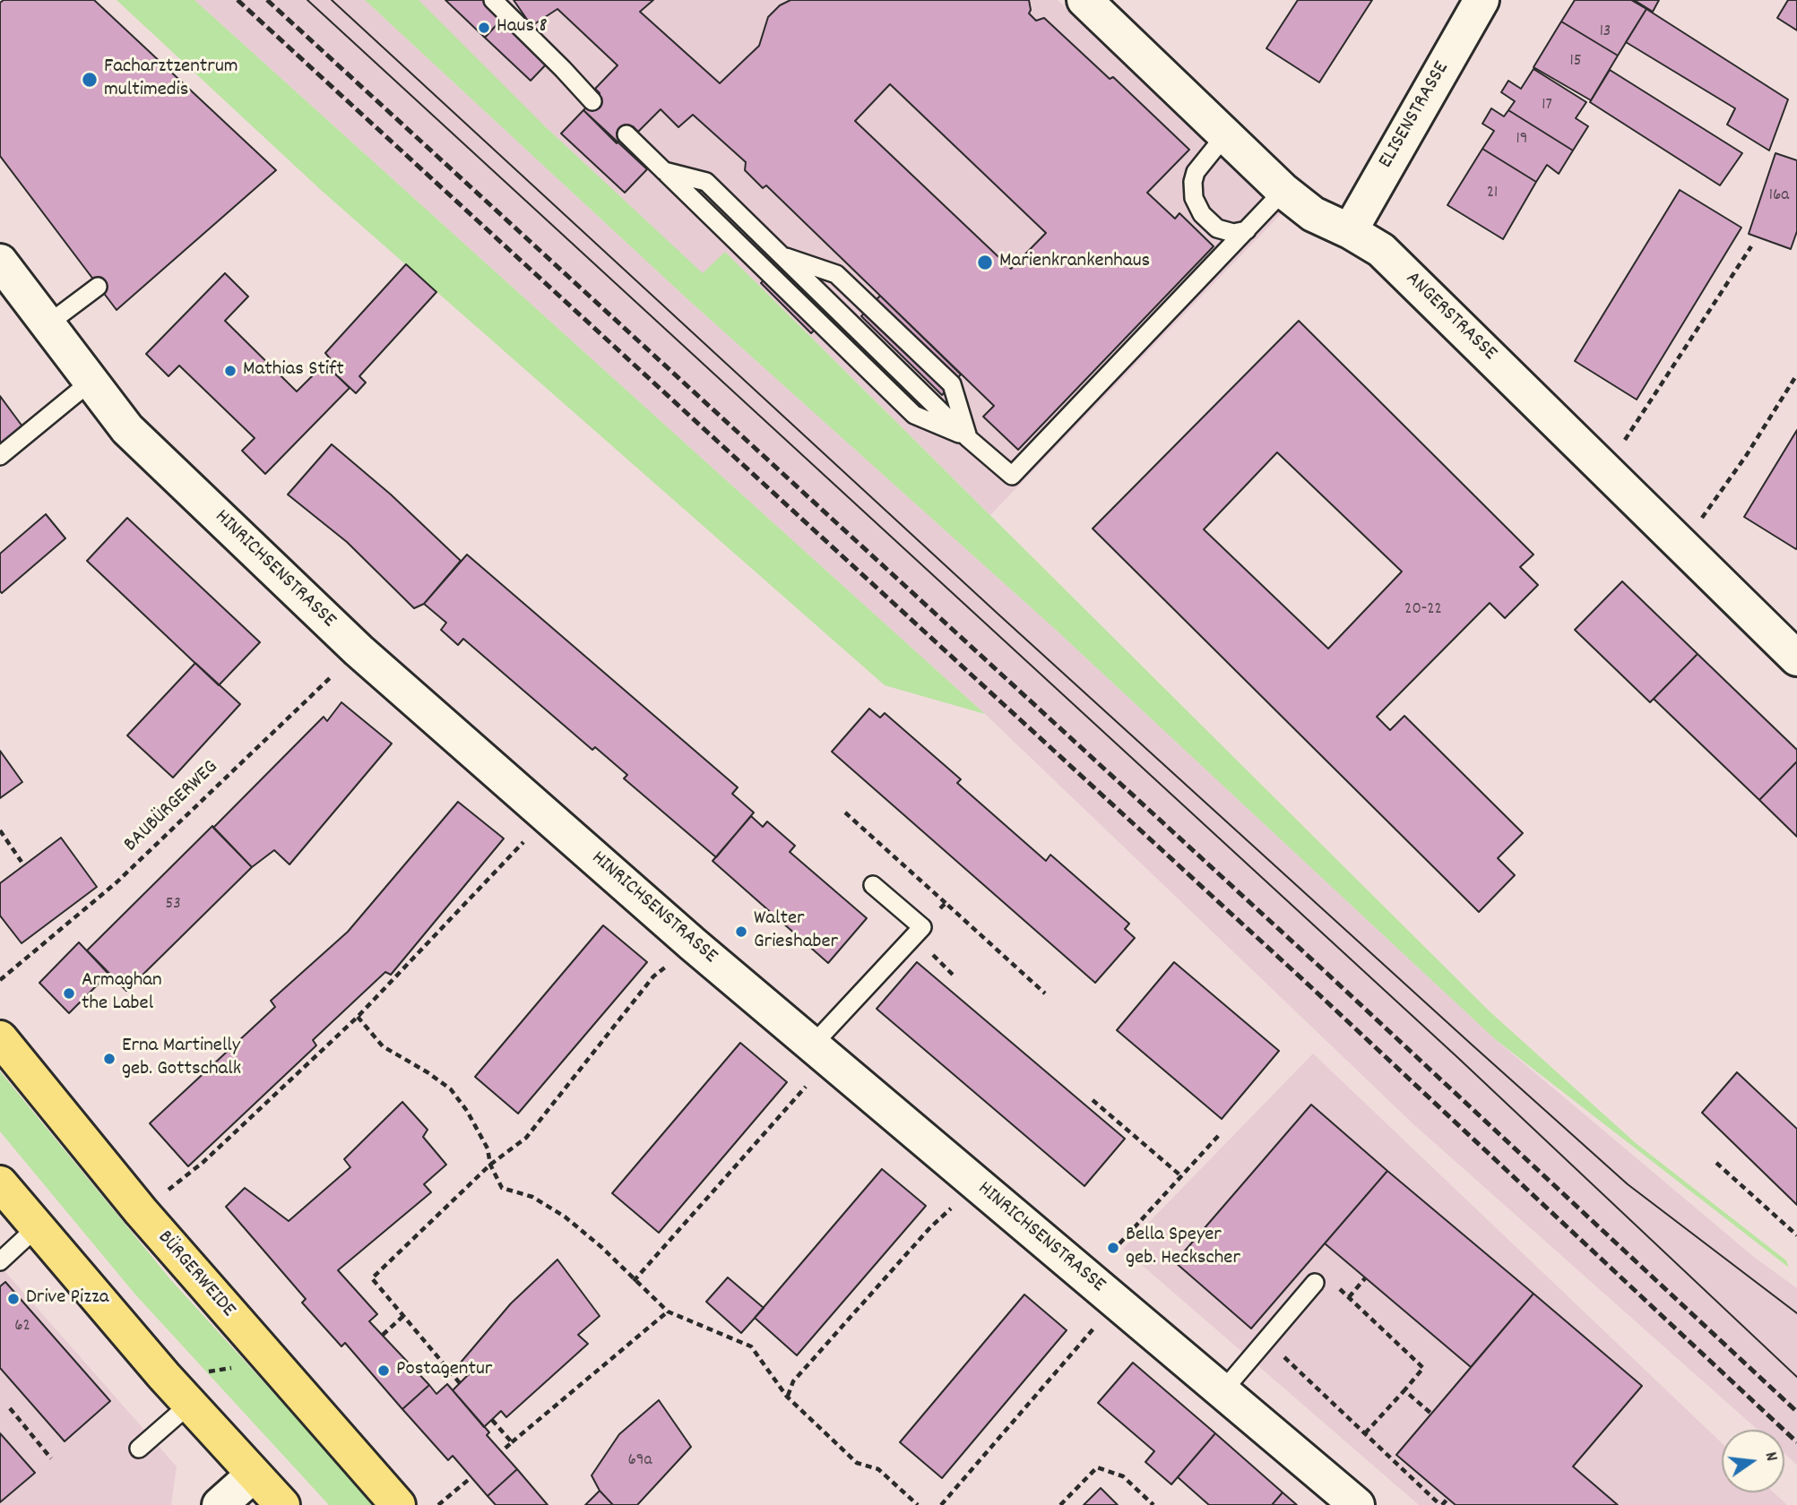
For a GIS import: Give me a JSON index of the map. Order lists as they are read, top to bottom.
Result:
{
  "streets": {
    "main road": ["BÜRGERWEIDE"],
    "street": ["ELISENSTRASSE", "ANGERSTRASSE", "HINRICHSENSTRASSE"],
    "path": ["BAUBÜRGERWEG"]
  },
  "crossings": [
    ["ELISENSTRASSE", "ANGERSTRASSE"],
    ["HINRICHSENSTRASSE", "BAUBÜRGERWEG"]
  ],
  "places": [
    "Haus 8",
    "Facharztzentrum multimedis",
    "Marienkrankenhaus",
    "Mathias Stift",
    "Walter Grieshaber",
    "Armaghan the Label",
    "Erna Martinelly geb. Gottschalk",
    "Bella Speyer geb. Heckscher",
    "Drive Pizza",
    "Postagentur"
  ],
  "house_numbers": [
    "13",
    "15",
    "17",
    "19",
    "21",
    "16a",
    "20-22",
    "53",
    "62",
    "69a"
  ],
  "north": "right"
}
